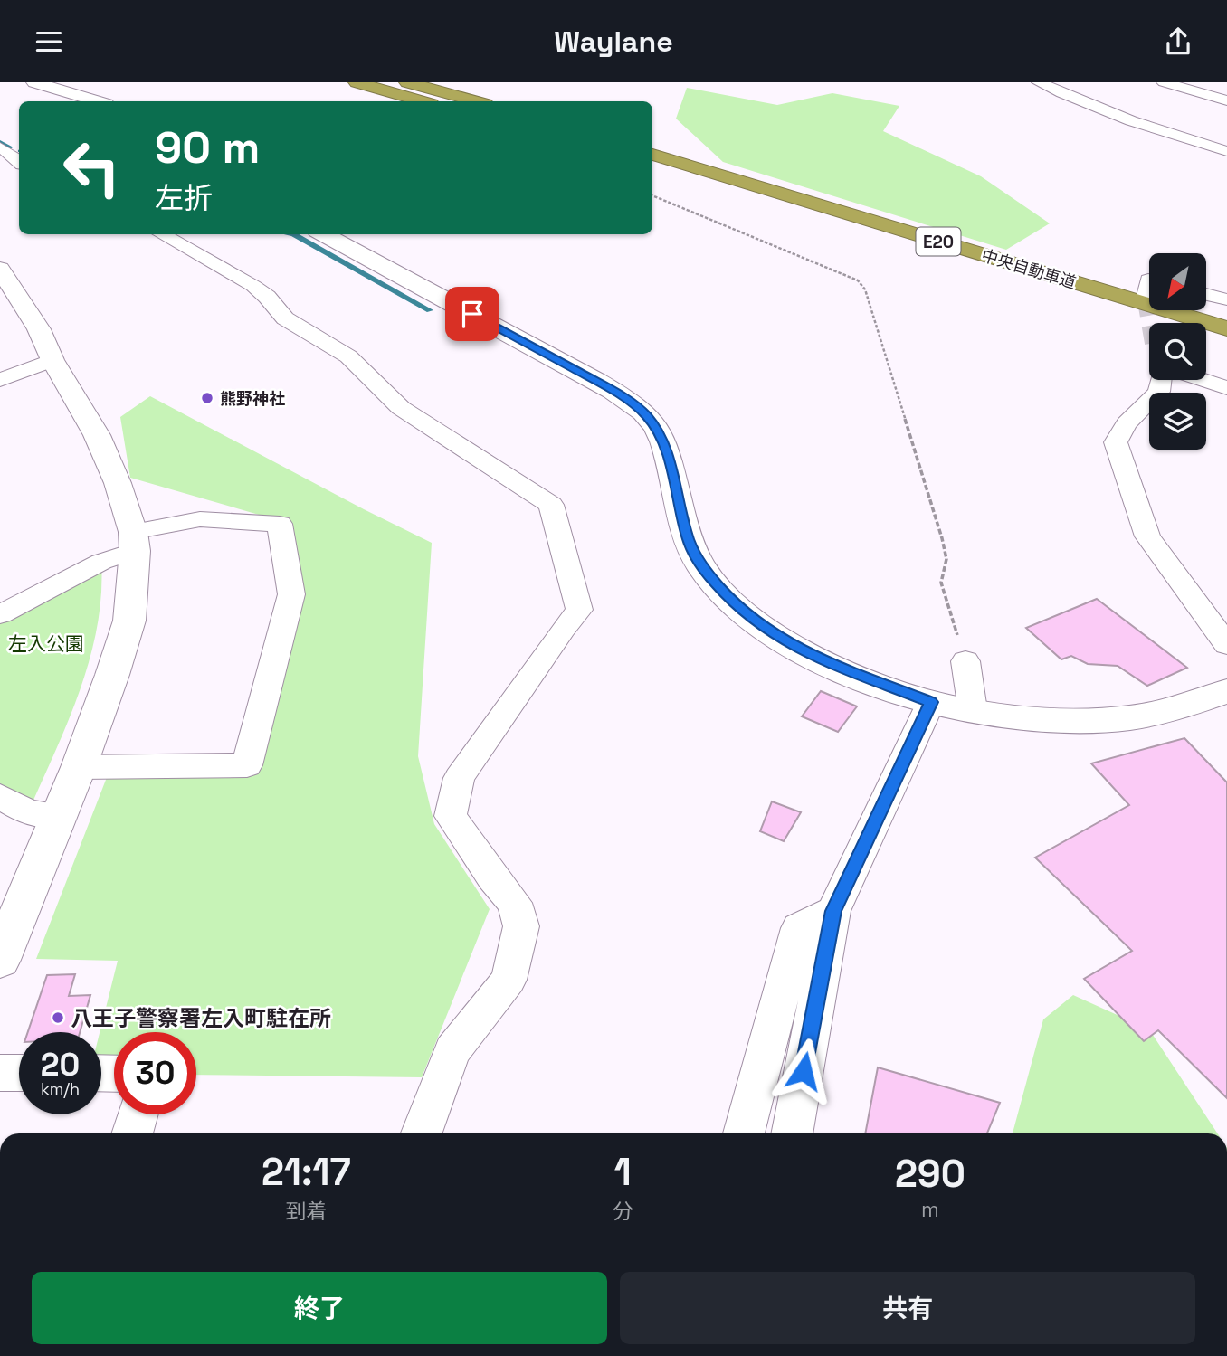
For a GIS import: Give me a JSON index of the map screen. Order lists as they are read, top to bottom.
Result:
{
  "streets": {
    "highway": ["E20", "中央自動車道"]
  },
  "parks": ["左入公園"],
  "places": ["熊野神社", "八王子警察署左入町駐在所"],
  "north": "bottom left",
  "page": {
    "header": "Waylane",
    "turn": ["90 m", "左折"],
    "speed": "20 km/h",
    "limit": "30",
    "eta": [
      "21:17",
      "到着",
      "1",
      "分",
      "290",
      "m"
    ],
    "buttons": ["終了", "共有"]
  }
}
